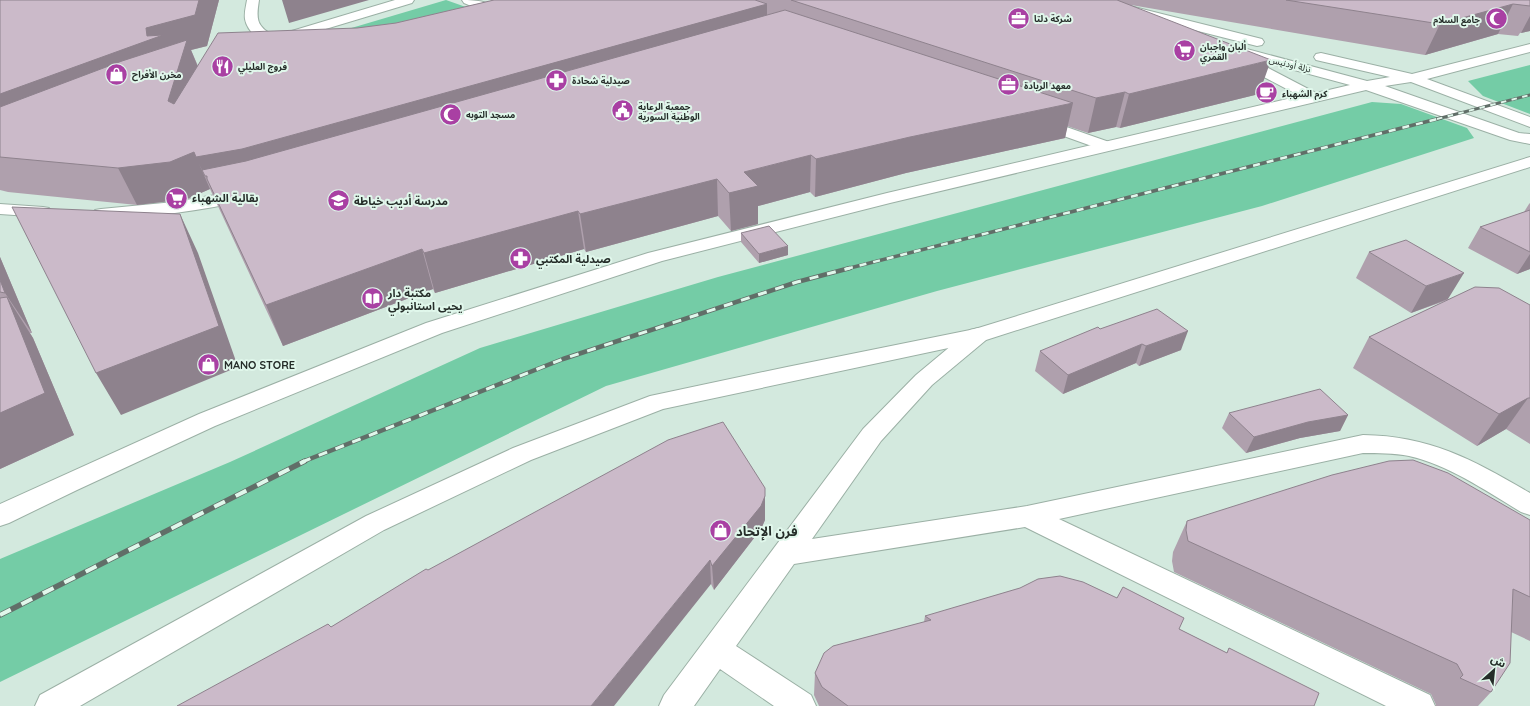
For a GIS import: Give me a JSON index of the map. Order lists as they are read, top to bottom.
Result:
{
  "streets": {
    "main road": ["نزلة أودنيس"]
  },
  "places": {
    "office": ["شركة دلتا", "معهد الريادة"],
    "mosque": ["جامع السلام", "مسجد التوبه"],
    "supermarket": ["ألبان وأجبان القمري", "بقالية الشهباء"],
    "restaurant": ["فروج العليلي"],
    "shop": ["مخرن الأفراح", "MANO STORE", "فرن الإتحاد"],
    "pharmacy": ["صيدلية شحادة", "صيدلية المكتبي"],
    "cafe": ["كرم الشهباء"],
    "public building": ["جمعية الرعاية الوطنية السورية"],
    "school or university": ["مدرسة أديب خياطة"],
    "library": ["مكتبة دار يحيى استانبولي"]
  },
  "north": "top right"
}
